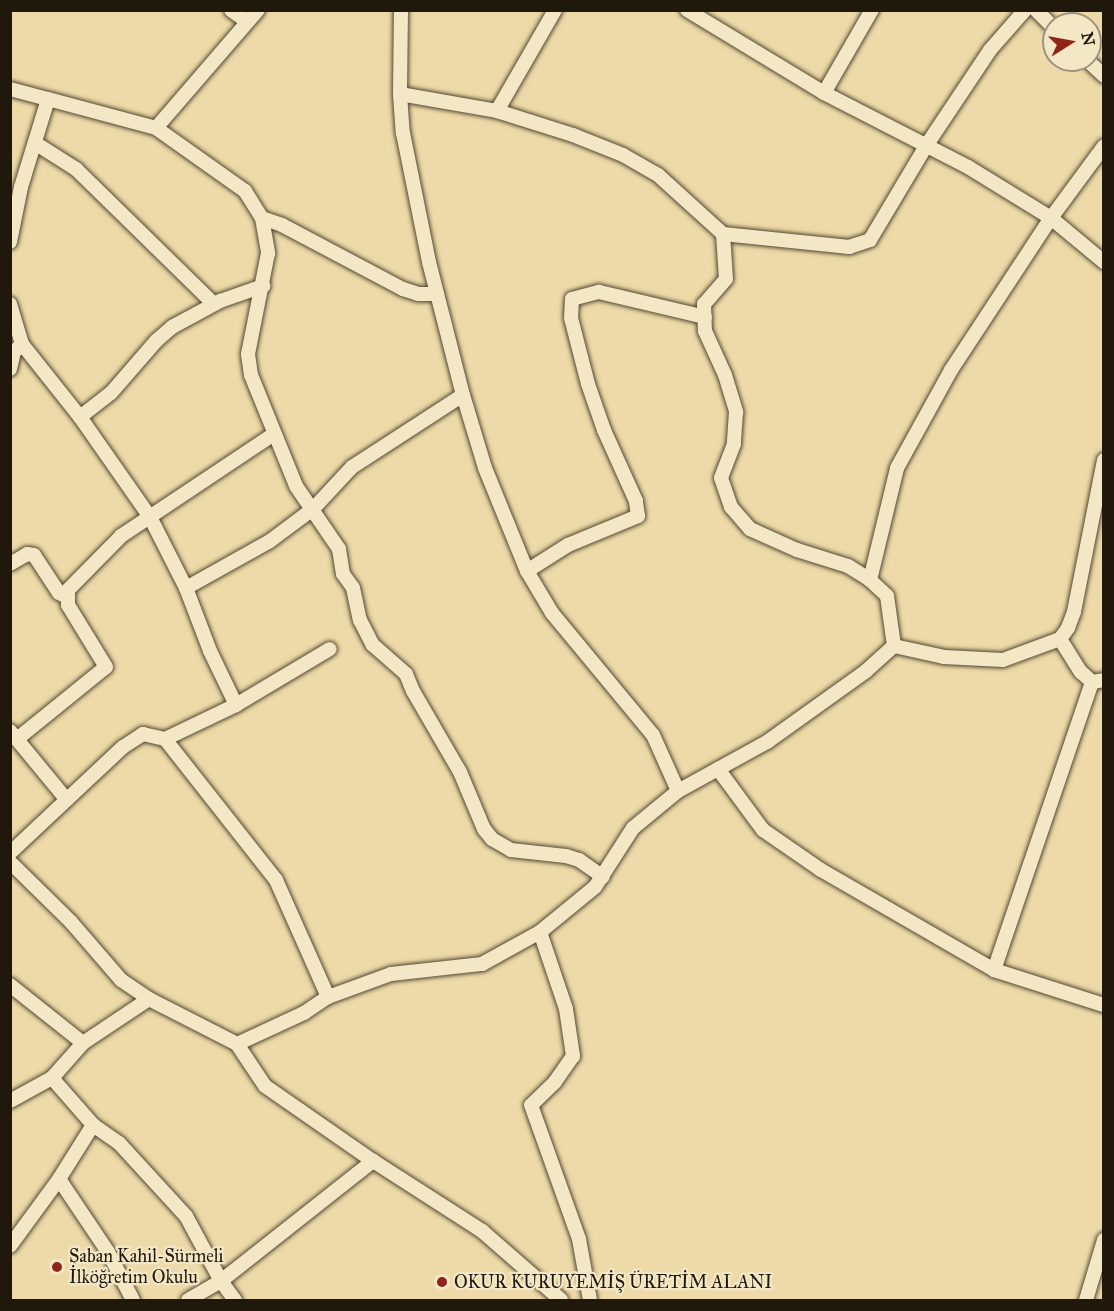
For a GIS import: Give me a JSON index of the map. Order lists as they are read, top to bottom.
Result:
{
  "places": ["Şaban Kahil-Sürmeli İlköğretim Okulu", "OKUR KURUYEMİŞ ÜRETİM ALANI"],
  "north": "right"
}
